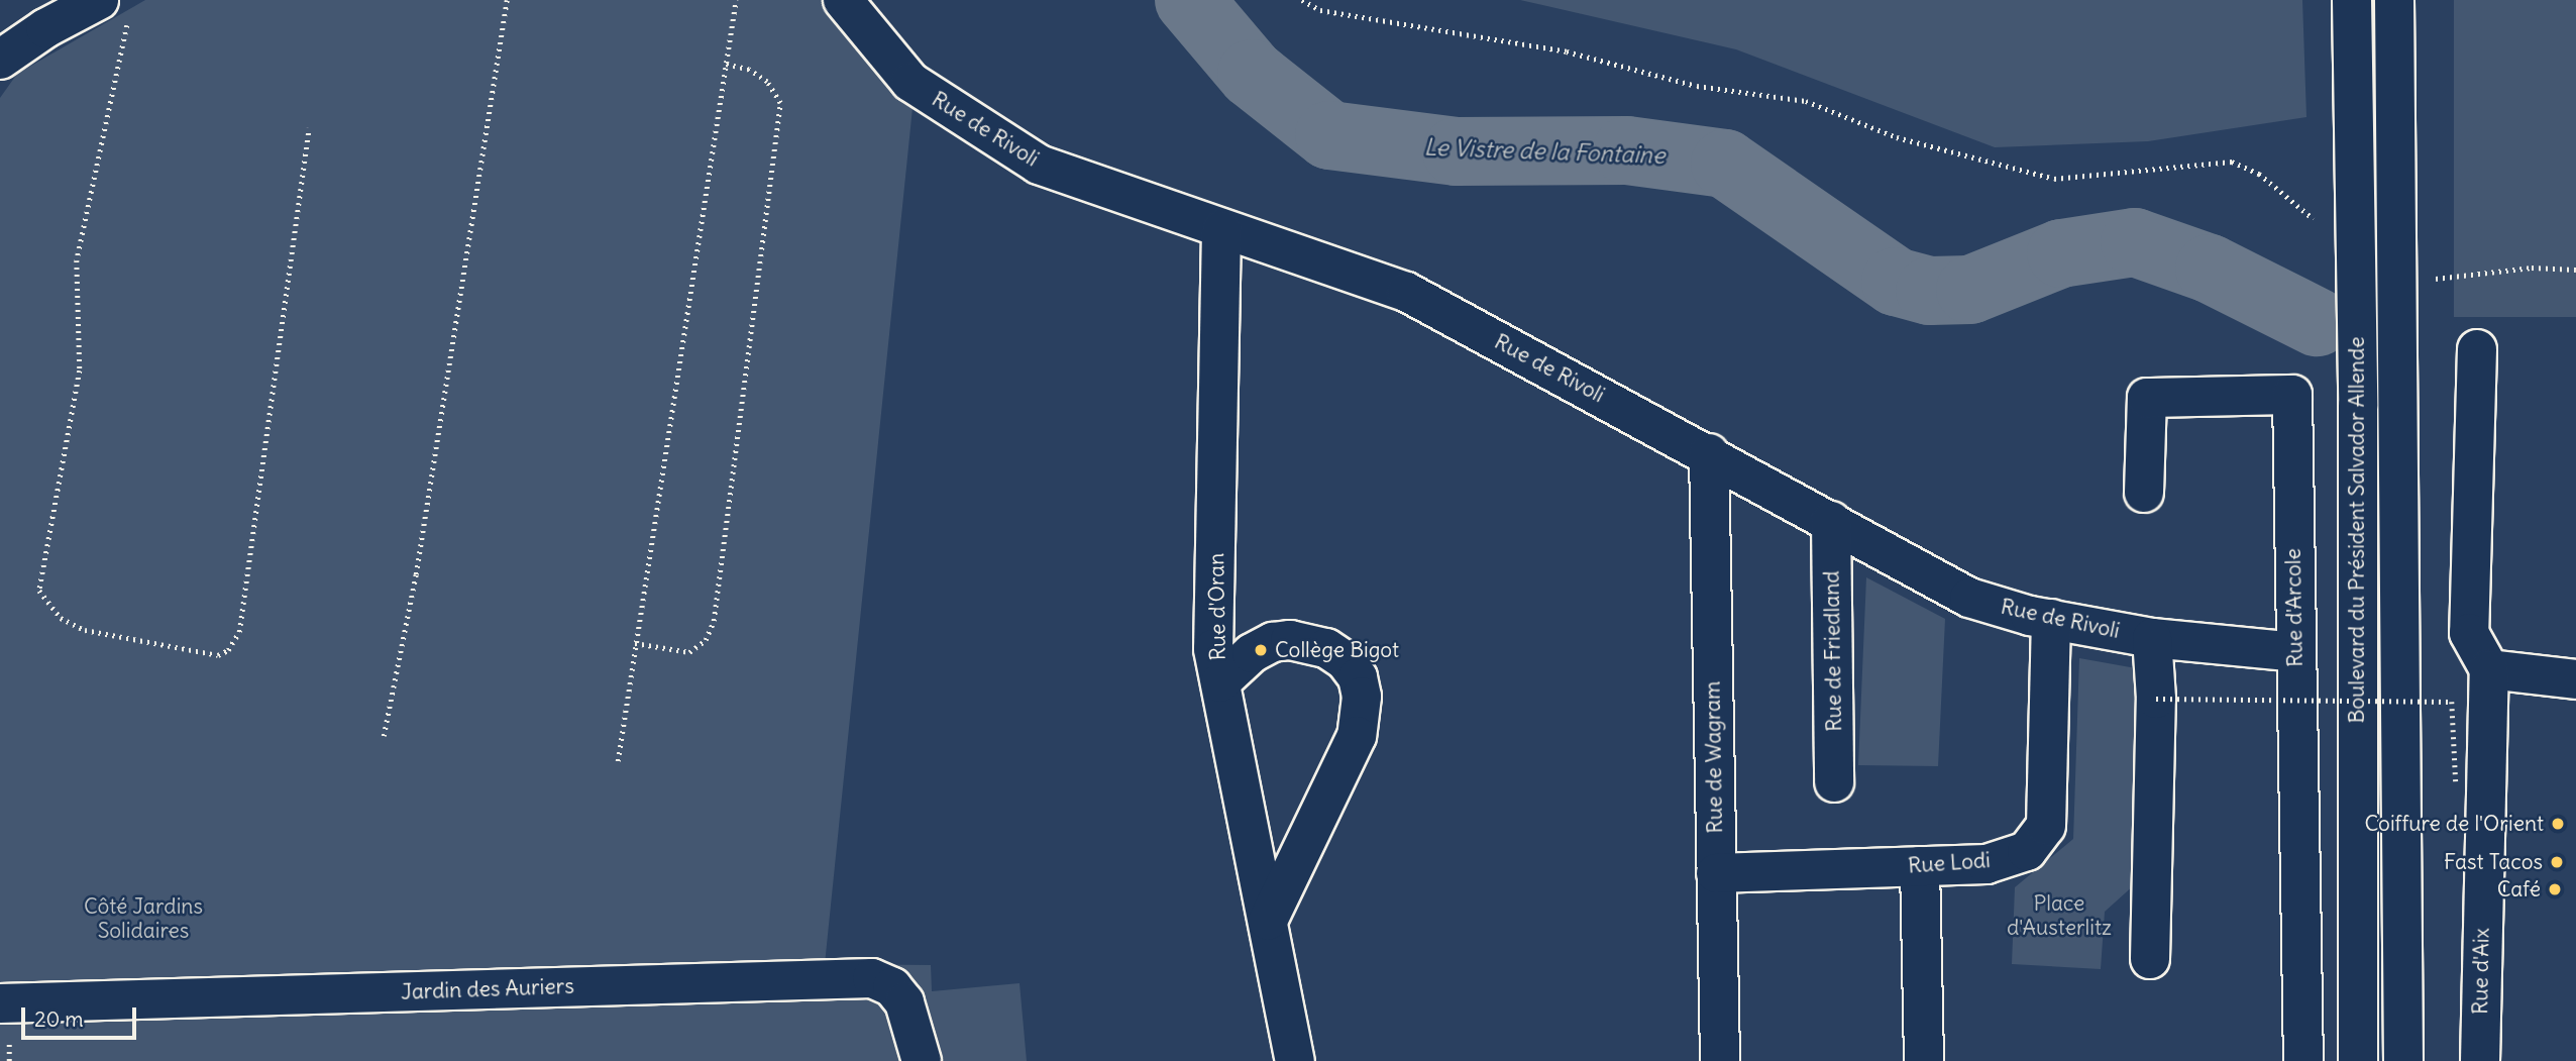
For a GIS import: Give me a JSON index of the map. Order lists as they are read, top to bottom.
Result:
{
  "streets": {
    "street": [
      "Rue de Rivoli",
      "Boulevard du Président Salvador Allende",
      "Rue d'Oran",
      "Rue d'Arcole",
      "Rue de Friedland",
      "Rue de Wagram",
      "Rue Lodi",
      "Rue d'Aix",
      "Jardin des Auriers"
    ]
  },
  "crossings": [
    ["Rue de Rivoli", "Rue d'Oran"],
    ["Rue de Rivoli", "Rue d'Arcole"],
    ["Rue de Rivoli", "Rue de Friedland"],
    ["Rue de Rivoli", "Rue de Wagram"],
    ["Rue de Rivoli", "Rue Lodi"],
    ["Rue de Wagram", "Rue Lodi"]
  ],
  "water": ["Le Vistre de la Fontaine"],
  "parks": ["Place d'Austerlitz", "Côté Jardins Solidaires"],
  "places": [
    "Collège Bigot",
    "Coiffure de l'Orient",
    "Fast Tacos",
    "Café"
  ],
  "scale_bar": "20 m"
}
